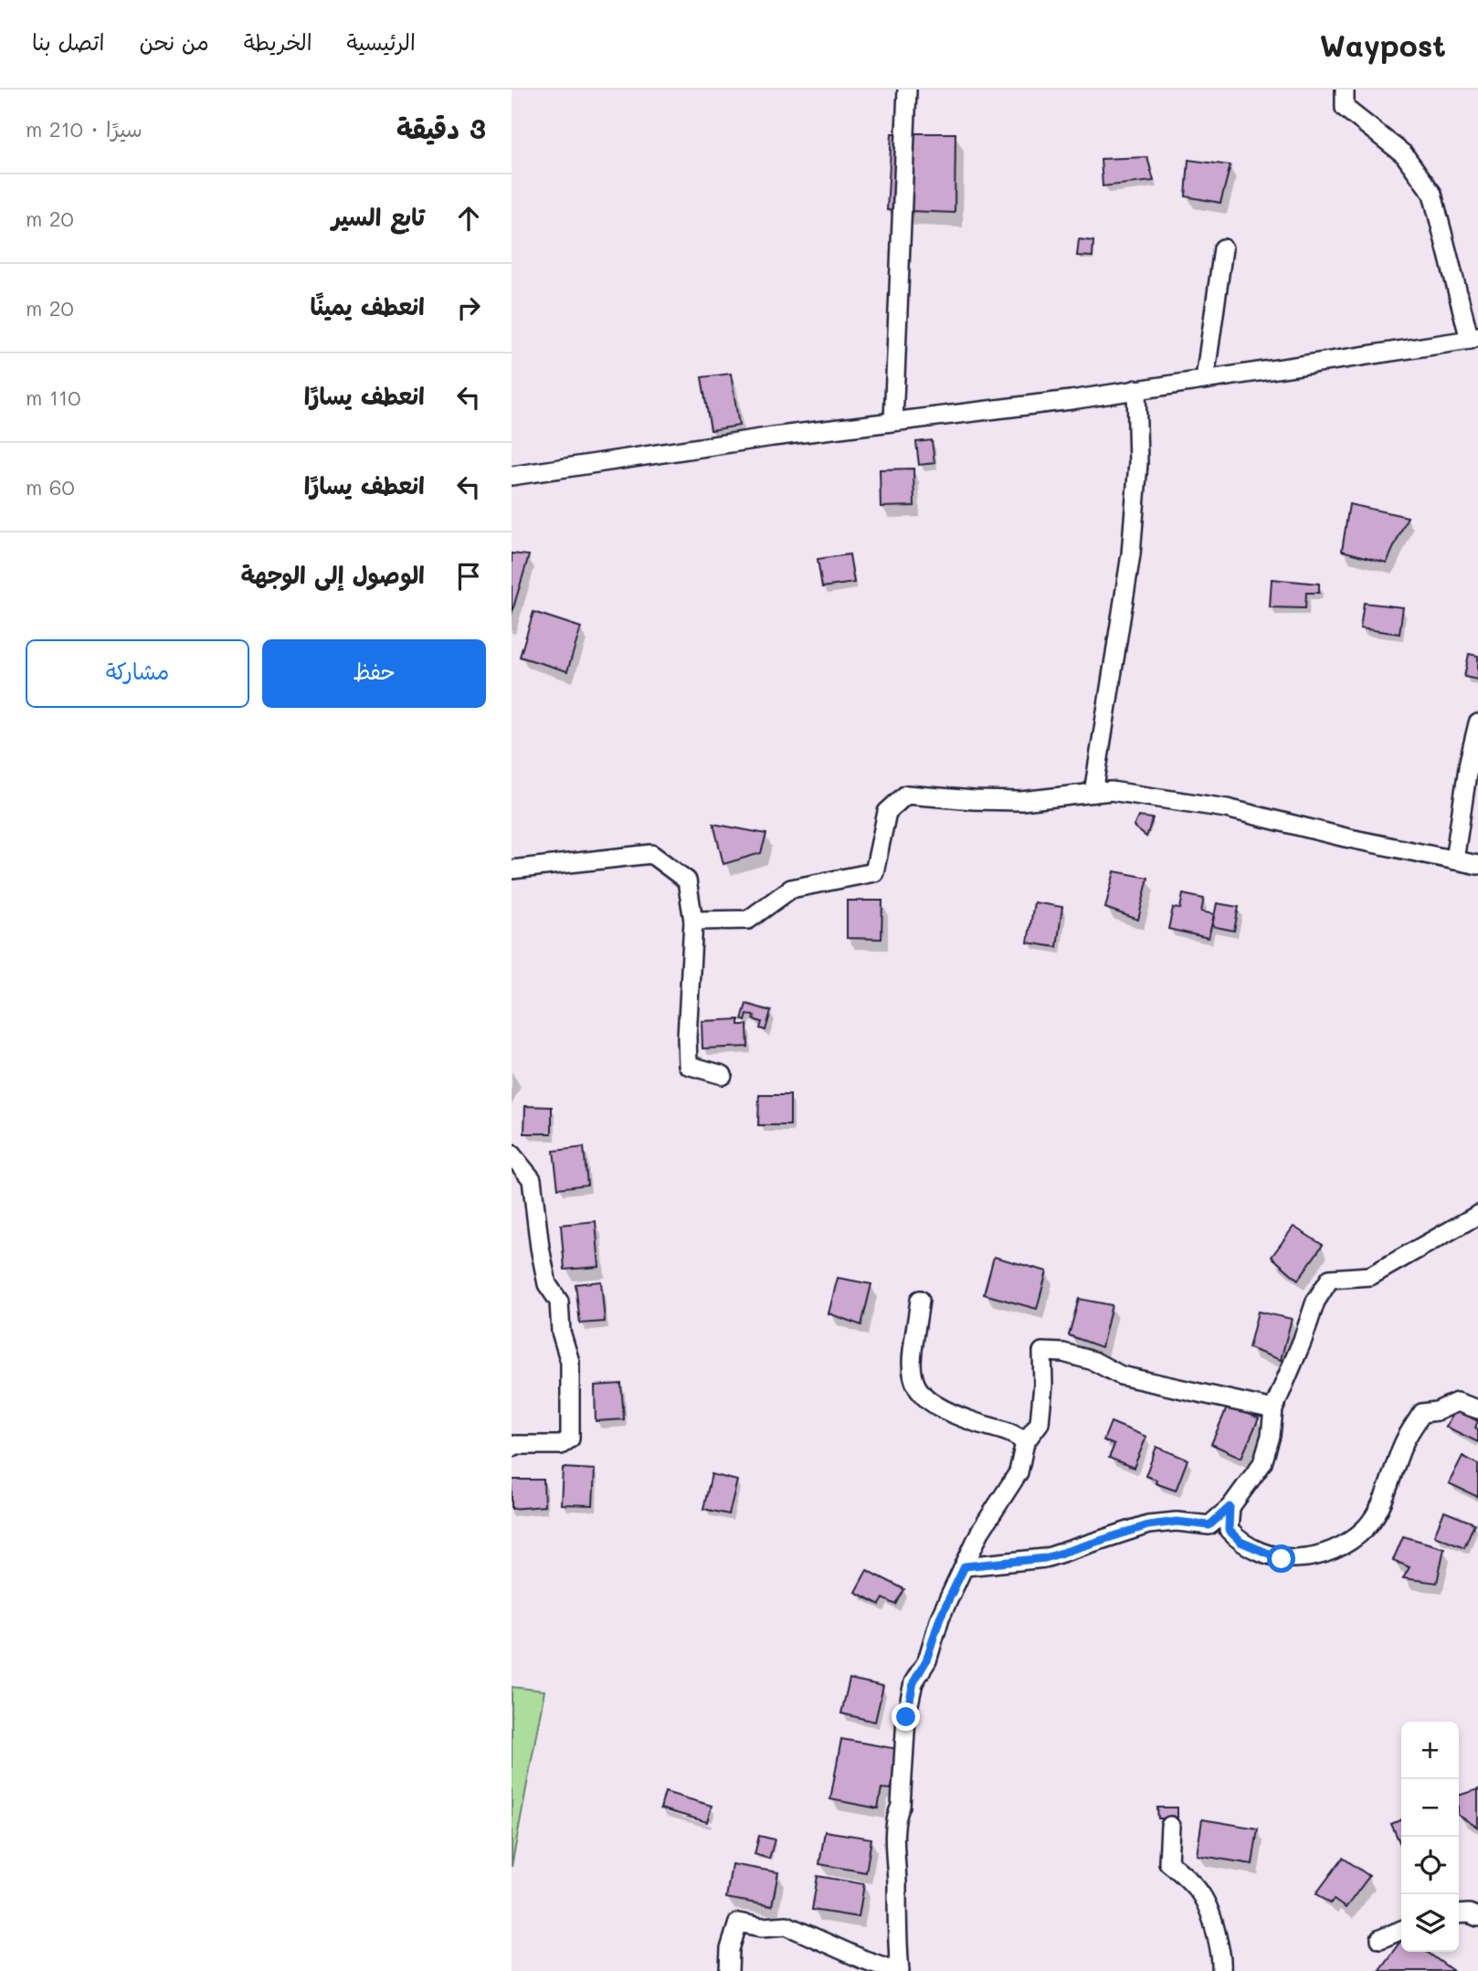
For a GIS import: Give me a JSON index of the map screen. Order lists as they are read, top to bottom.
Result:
{
  "page": {
    "header": "Waypost",
    "nav": [
      "الرئيسية",
      "الخريطة",
      "من نحن",
      "اتصل بنا"
    ],
    "heading": ["3 دقيقة", "سيرًا · 210 m"],
    "list": [
      ["تابع السير", "20 m"],
      ["انعطف يمينًا", "20 m"],
      ["انعطف يسارًا", "110 m"],
      ["انعطف يسارًا", "60 m"],
      "الوصول إلى الوجهة"
    ],
    "buttons": ["حفظ", "مشاركة"],
    "map_buttons": ["+", "−"]
  }
}
